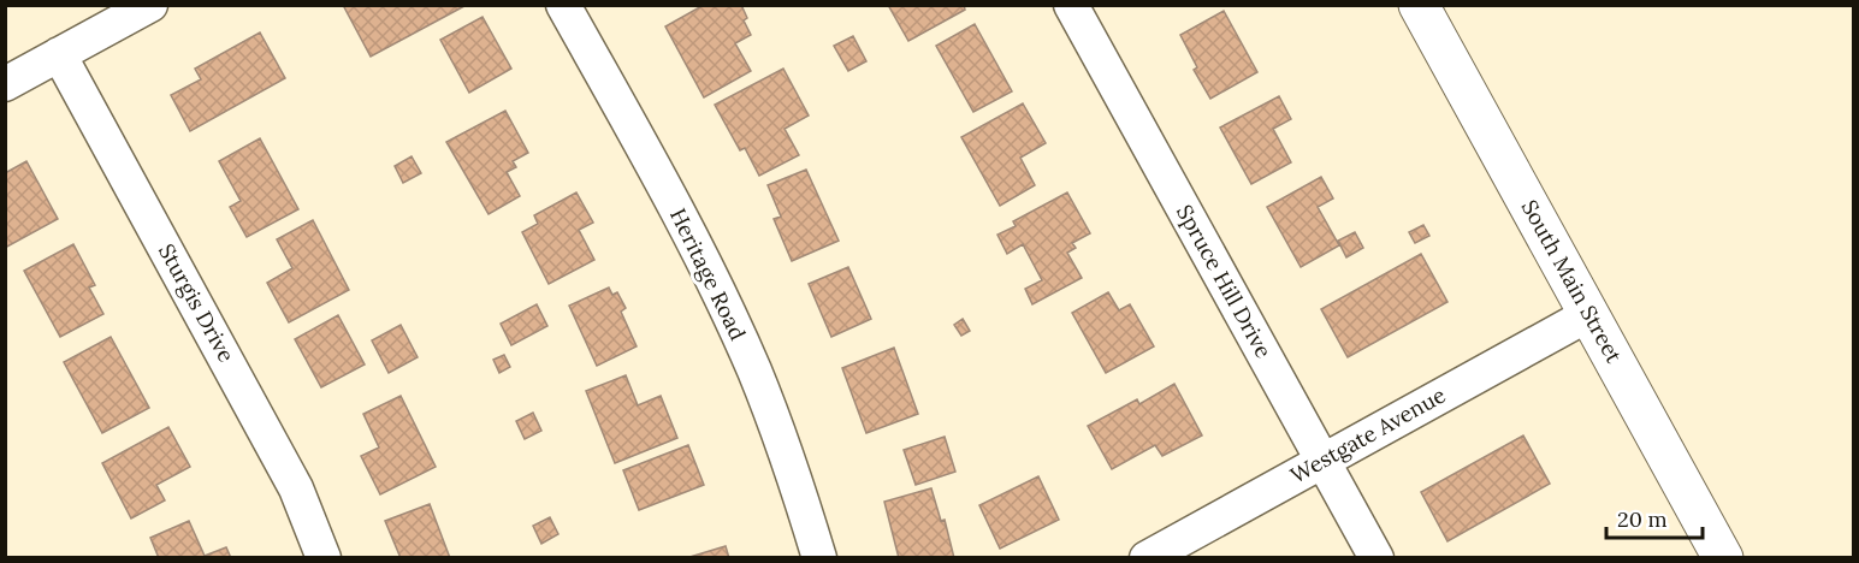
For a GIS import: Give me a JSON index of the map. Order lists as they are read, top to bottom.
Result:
{
  "streets": {
    "street": [
      "Heritage Road",
      "Spruce Hill Drive",
      "South Main Street",
      "Sturgis Drive",
      "Westgate Avenue"
    ]
  },
  "crossings": [
    ["Spruce Hill Drive", "Westgate Avenue"],
    ["South Main Street", "Westgate Avenue"]
  ],
  "scale_bar": "20 m"
}
